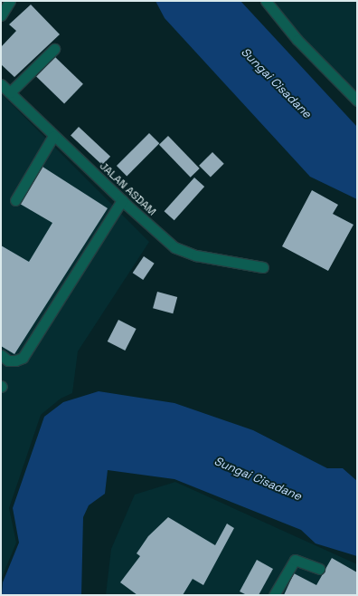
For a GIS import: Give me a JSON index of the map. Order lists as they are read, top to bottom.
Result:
{
  "streets": {
    "street": ["JALAN ASDAM"]
  },
  "water": ["Sungai Cisadane"]
}
